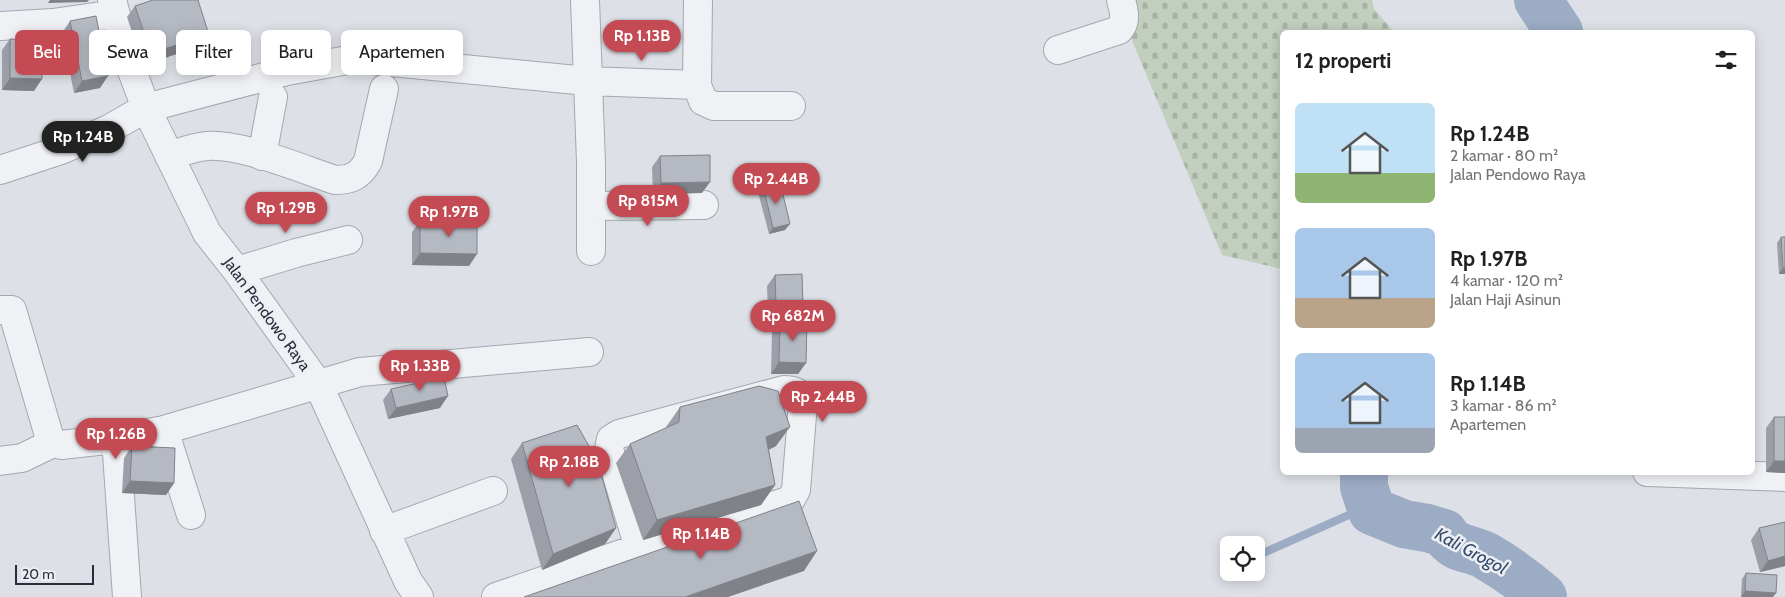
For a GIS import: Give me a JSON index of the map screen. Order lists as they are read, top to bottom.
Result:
{
  "streets": {
    "street": ["Jalan Pendowo Raya"]
  },
  "water": ["Kali Grogol"],
  "scale_bar": "20 m",
  "page": {
    "price": [
      "Rp 1.13B",
      "Rp 1.24B",
      "Rp 2.44B",
      "Rp 815M",
      "Rp 1.29B",
      "Rp 1.97B",
      "Rp 682M",
      "Rp 1.33B",
      "Rp 2.44B",
      "Rp 1.26B",
      "Rp 2.18B",
      "Rp 1.14B"
    ],
    "chip": [
      "Beli",
      "Sewa",
      "Filter",
      "Baru",
      "Apartemen"
    ],
    "heading": "12 properti",
    "list": [
      {
        "name": "Rp 1.24B",
        "note": "2 kamar · 80 m² · Jalan Pendowo Raya"
      },
      {
        "name": "Rp 1.97B",
        "note": "4 kamar · 120 m² · Jalan Haji Asinun"
      },
      {
        "name": "Rp 1.14B",
        "note": "3 kamar · 86 m² · Apartemen"
      }
    ],
    "scale": "20 m"
  }
}
